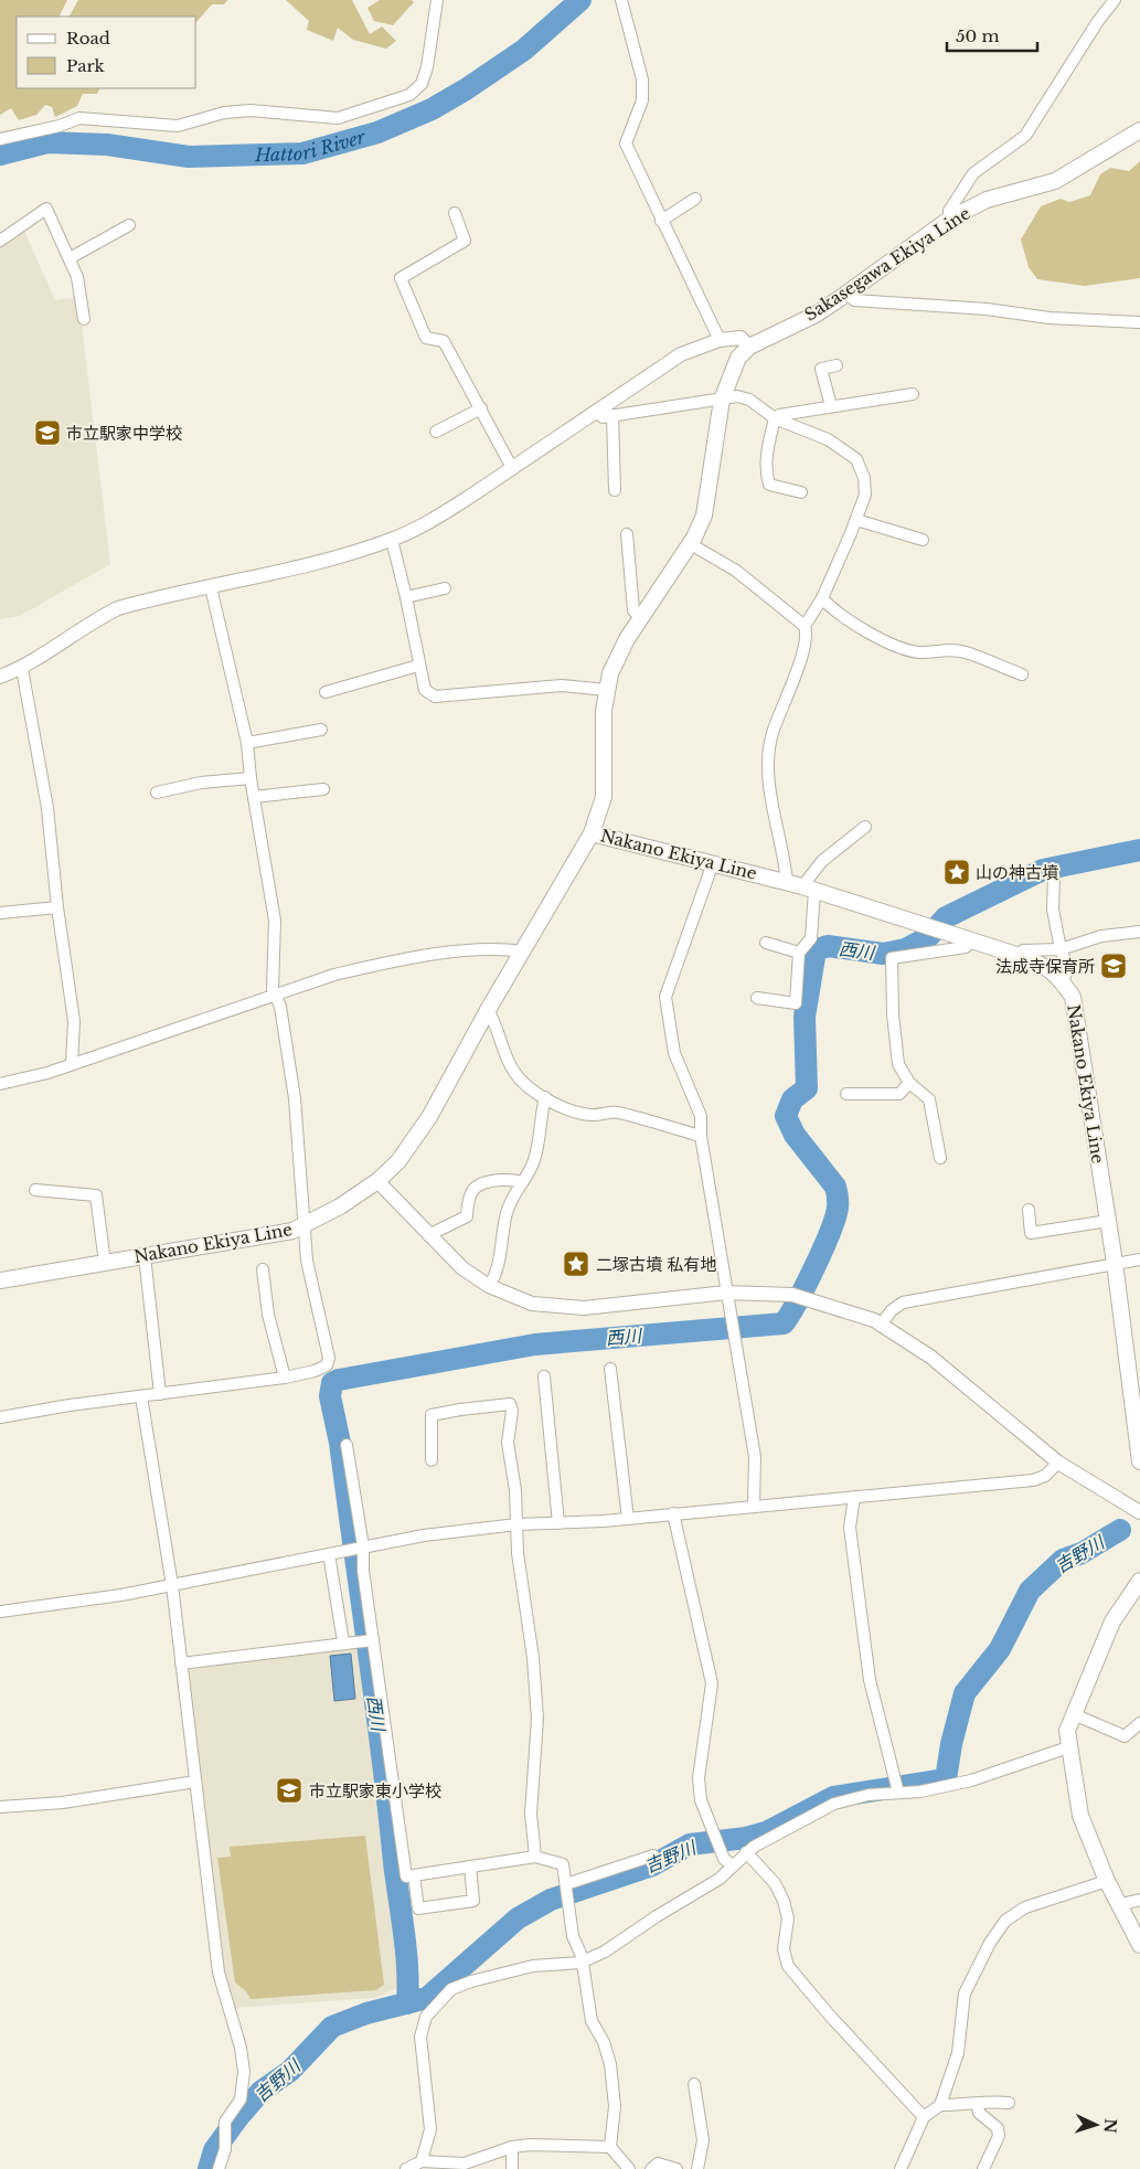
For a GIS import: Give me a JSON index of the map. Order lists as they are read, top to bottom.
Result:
{
  "streets": {
    "main road": ["Sakasegawa Ekiya Line", "Nakano Ekiya Line"]
  },
  "crossings": [
    ["Sakasegawa Ekiya Line", "Nakano Ekiya Line"]
  ],
  "water": ["Hattori River", "西川", "吉野川"],
  "places": {
    "school or university": ["市立駅家中学校", "法成寺保育所", "市立駅家東小学校"],
    "place": ["山の神古墳", "二塚古墳 私有地"]
  },
  "legend": ["Road", "Park"],
  "scale_bar": "50 m",
  "north": "right"
}
